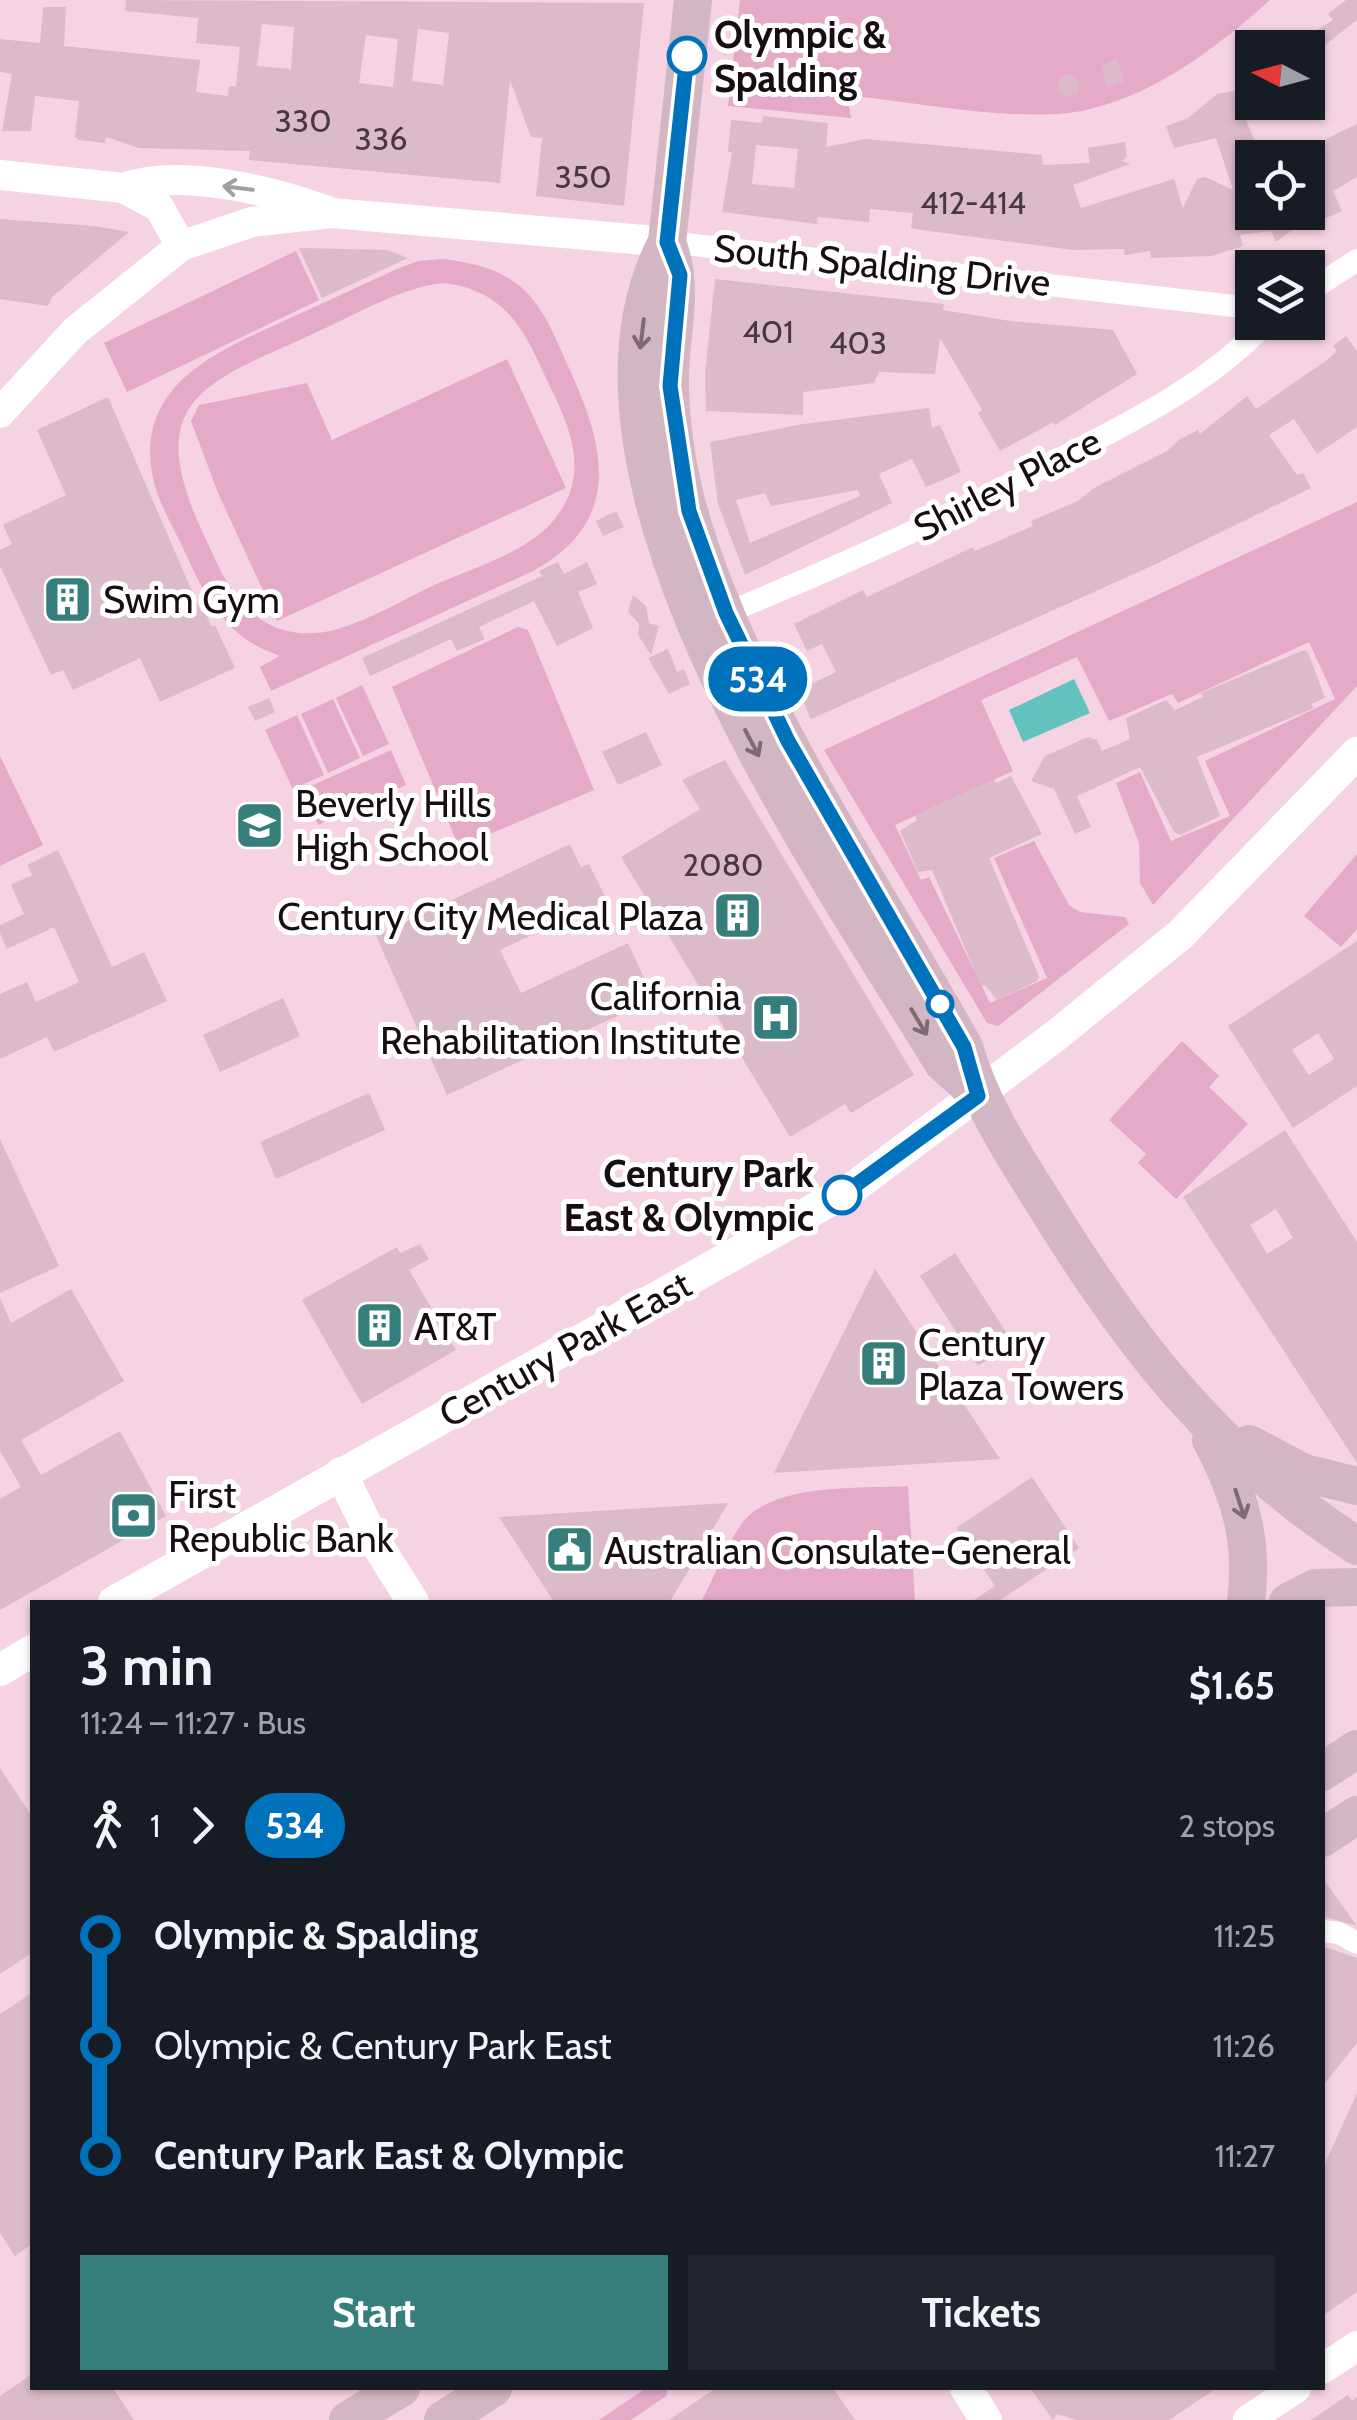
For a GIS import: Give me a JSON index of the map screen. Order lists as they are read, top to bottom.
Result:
{
  "streets": {
    "main road": ["Century Park East"],
    "street": ["South Spalding Drive", "Shirley Place"]
  },
  "places": {
    "other": ["Olympic & Spalding", "Century Park East & Olympic"],
    "building": [
      "Swim Gym",
      "Century City Medical Plaza",
      "AT&T",
      "Century Plaza Towers"
    ],
    "school or university": ["Beverly Hills High School"],
    "hospital": ["California Rehabilitation Institute"],
    "bank": ["First Republic Bank"],
    "public building": ["Australian Consulate-General"]
  },
  "lines": ["bus line 534"],
  "house_numbers": [
    "330",
    "336",
    "350",
    "412-414",
    "401",
    "403",
    "2080"
  ],
  "north": "left",
  "page": {
    "on_map": "534",
    "heading": ["3 min", "11:24 – 11:27 · Bus", "$1.65"],
    "legs": ["1", "534", "2 stops"],
    "list": [
      {
        "name": "Olympic & Spalding",
        "value": "11:25"
      },
      {
        "name": "Olympic & Century Park East",
        "value": "11:26"
      },
      {
        "name": "Century Park East & Olympic",
        "value": "11:27"
      }
    ],
    "buttons": ["Start", "Tickets"]
  }
}
